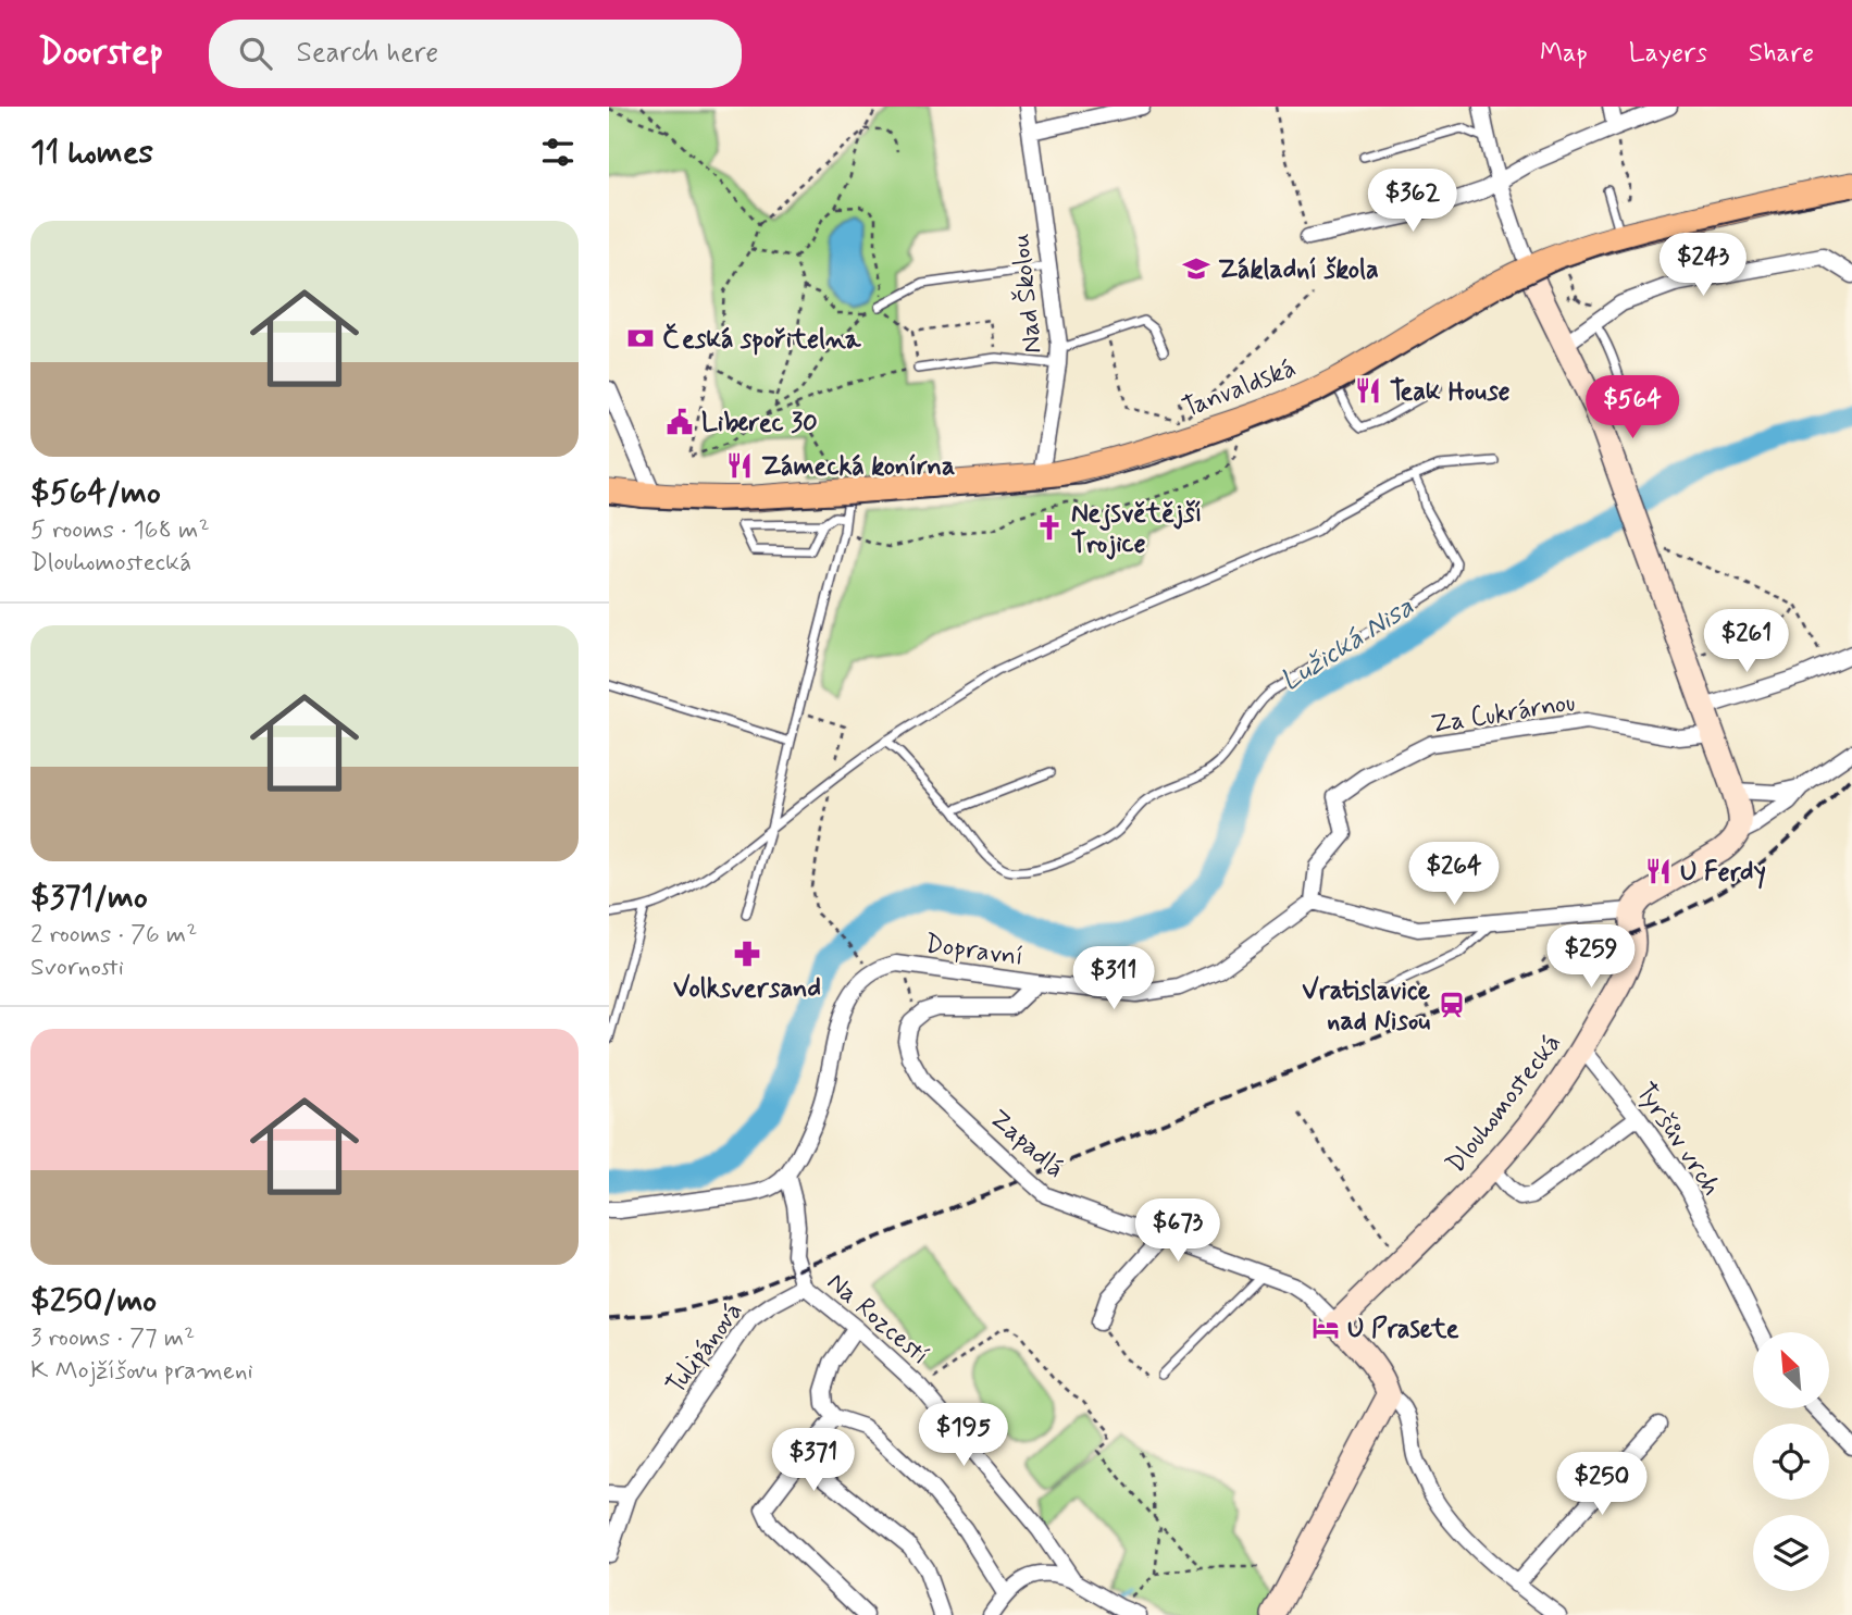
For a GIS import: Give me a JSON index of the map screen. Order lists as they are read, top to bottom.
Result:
{
  "streets": {
    "main road": ["Tanvaldská"],
    "street": [
      "Nad Školou",
      "Za Cukrárnou",
      "Dopravní",
      "Dlouhomostecká",
      "Tyršův vrch",
      "Zapadlá",
      "Na Rozcestí",
      "Tulipánová"
    ]
  },
  "crossings": [
    ["Nad Školou", "Tanvaldská"],
    ["Za Cukrárnou", "Dopravní"],
    ["Dopravní", "Zapadlá"],
    ["Dlouhomostecká", "Tyršův vrch"],
    ["Dlouhomostecká", "Zapadlá"],
    ["Na Rozcestí", "Tulipánová"]
  ],
  "water": ["Lužická Nisa"],
  "places": {
    "school or university": ["Základní škola"],
    "bank": ["Česká spořitelna"],
    "restaurant": ["Teak House", "Zámecká konírna", "U Ferdy"],
    "public building": ["Liberec 30"],
    "church": ["Nejsvětější Trojice"],
    "pharmacy": ["Volksversand"],
    "station": ["Vratislavice nad Nisou"],
    "hotel": ["U Prasete"]
  },
  "north": "top left",
  "page": {
    "header": "Doorstep",
    "search": "Search here",
    "nav": ["Map", "Layers", "Share"],
    "heading": "11 homes",
    "price": [
      "$362",
      "$243",
      "$564",
      "$261",
      "$264",
      "$259",
      "$311",
      "$673",
      "$195",
      "$371",
      "$250"
    ],
    "list": [
      {
        "name": "$564/mo",
        "note": "5 rooms · 168 m² · Dlouhomostecká"
      },
      {
        "name": "$371/mo",
        "note": "2 rooms · 76 m² · Svornosti"
      },
      {
        "name": "$250/mo",
        "note": "3 rooms · 77 m² · K Mojžíšovu prameni"
      }
    ]
  }
}
